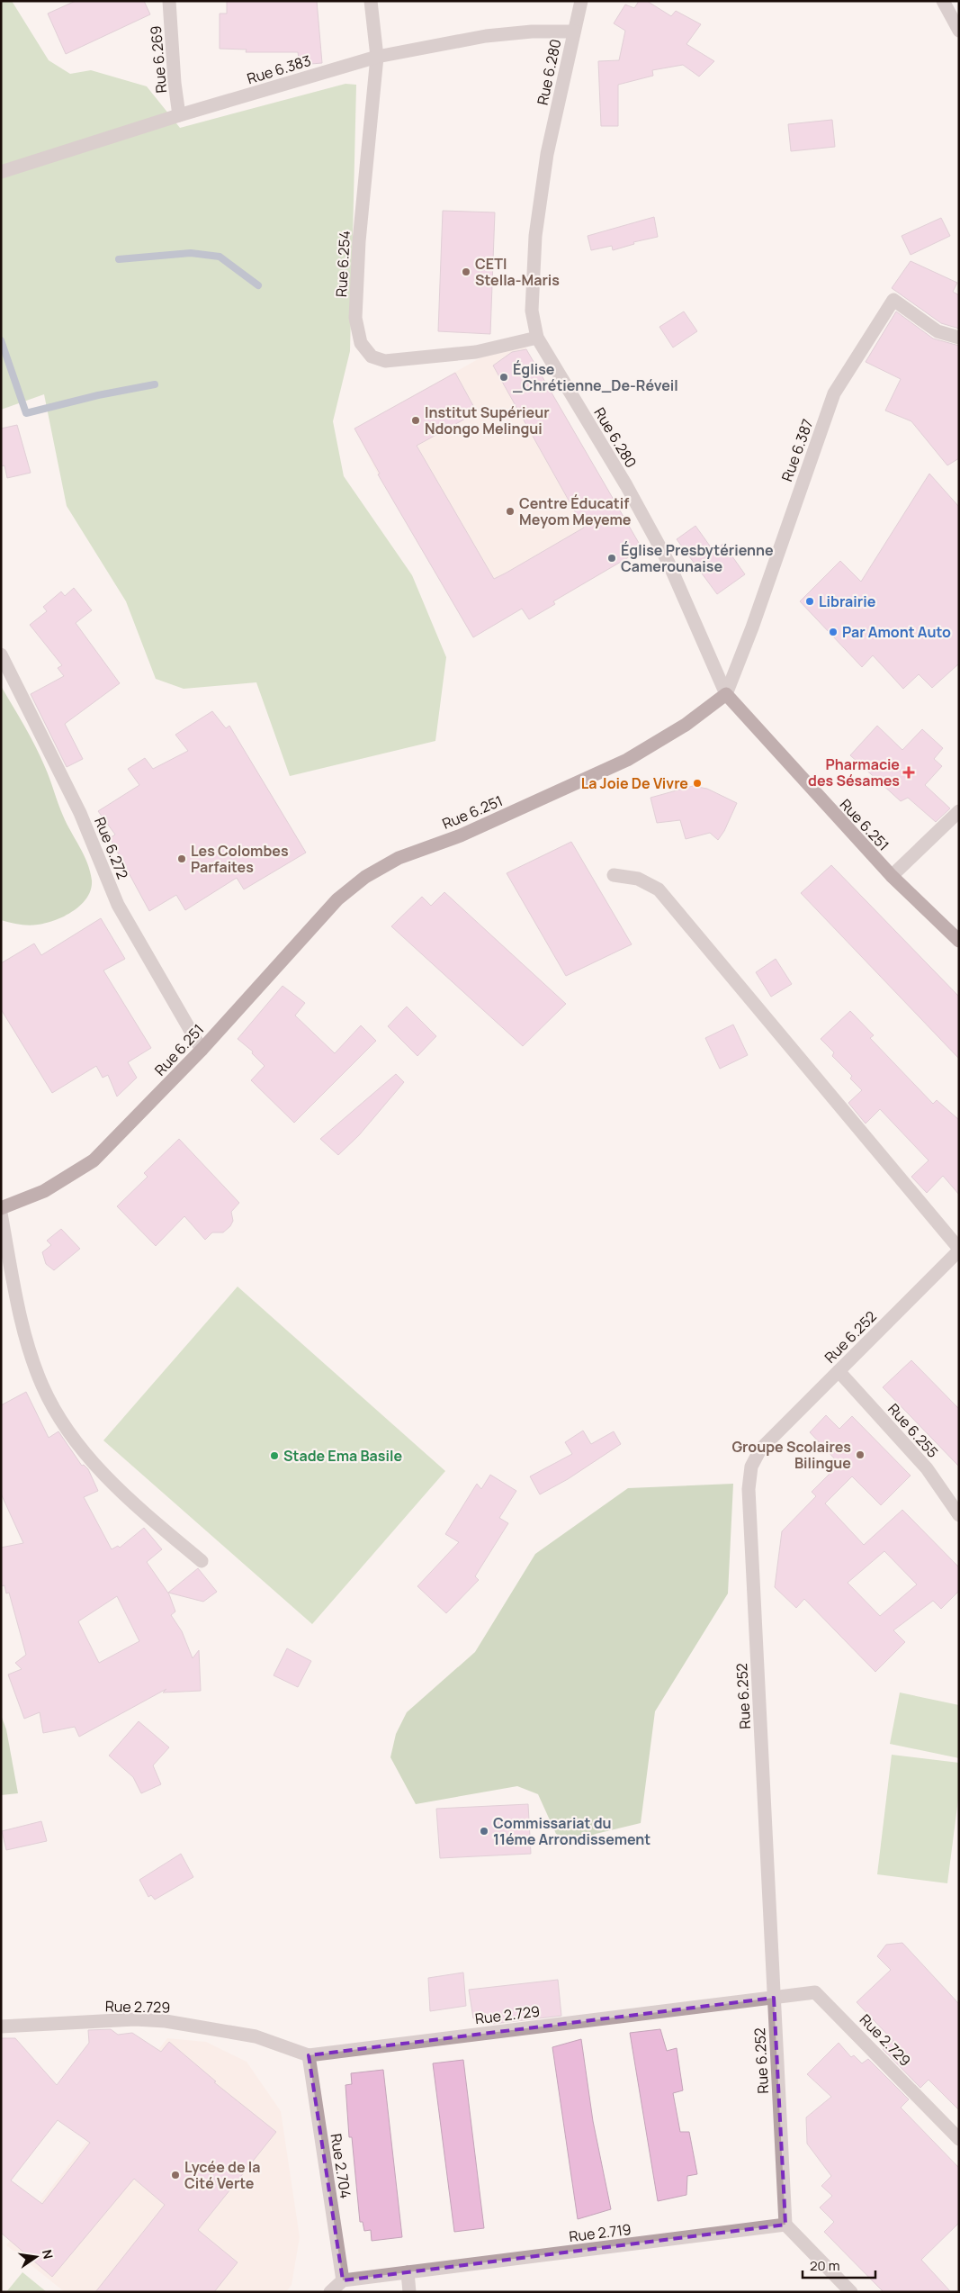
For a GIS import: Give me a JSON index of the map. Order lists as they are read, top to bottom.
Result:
{
  "streets": {
    "main road": ["Rue 6.251"],
    "street": [
      "Rue 6.269",
      "Rue 6.383",
      "Rue 6.280",
      "Rue 6.254",
      "Rue 6.387",
      "Rue 6.272",
      "Rue 6.252",
      "Rue 6.255",
      "Rue 2.729",
      "Rue 2.704",
      "Rue 2.719"
    ]
  },
  "crossings": [
    ["Rue 6.269", "Rue 6.383"],
    ["Rue 6.383", "Rue 6.280"],
    ["Rue 6.383", "Rue 6.254"],
    ["Rue 6.280", "Rue 6.254"],
    ["Rue 6.280", "Rue 6.387"],
    ["Rue 6.280", "Rue 6.251"],
    ["Rue 6.387", "Rue 6.251"],
    ["Rue 6.251", "Rue 6.272"],
    ["Rue 6.252", "Rue 6.255"],
    ["Rue 6.252", "Rue 2.729"],
    ["Rue 6.252", "Rue 2.719"],
    ["Rue 2.729", "Rue 2.704"],
    ["Rue 2.704", "Rue 2.719"]
  ],
  "places": {
    "other": [
      "CETI Stella-Maris",
      "Église _Chrétienne_De-Réveil",
      "Institut Supérieur Ndongo Melingui",
      "Centre Éducatif Meyom Meyeme",
      "Église Presbytérienne Camerounaise",
      "Librairie",
      "Par Amont Auto",
      "La Joie De Vivre",
      "Les Colombes Parfaites",
      "Groupe Scolaires Bilingue",
      "Stade Ema Basile",
      "Commissariat du 11éme Arrondissement",
      "Lycée de la Cité Verte"
    ],
    "health": ["Pharmacie des Sésames"]
  },
  "scale_bar": "20 m",
  "north": "right"
}
